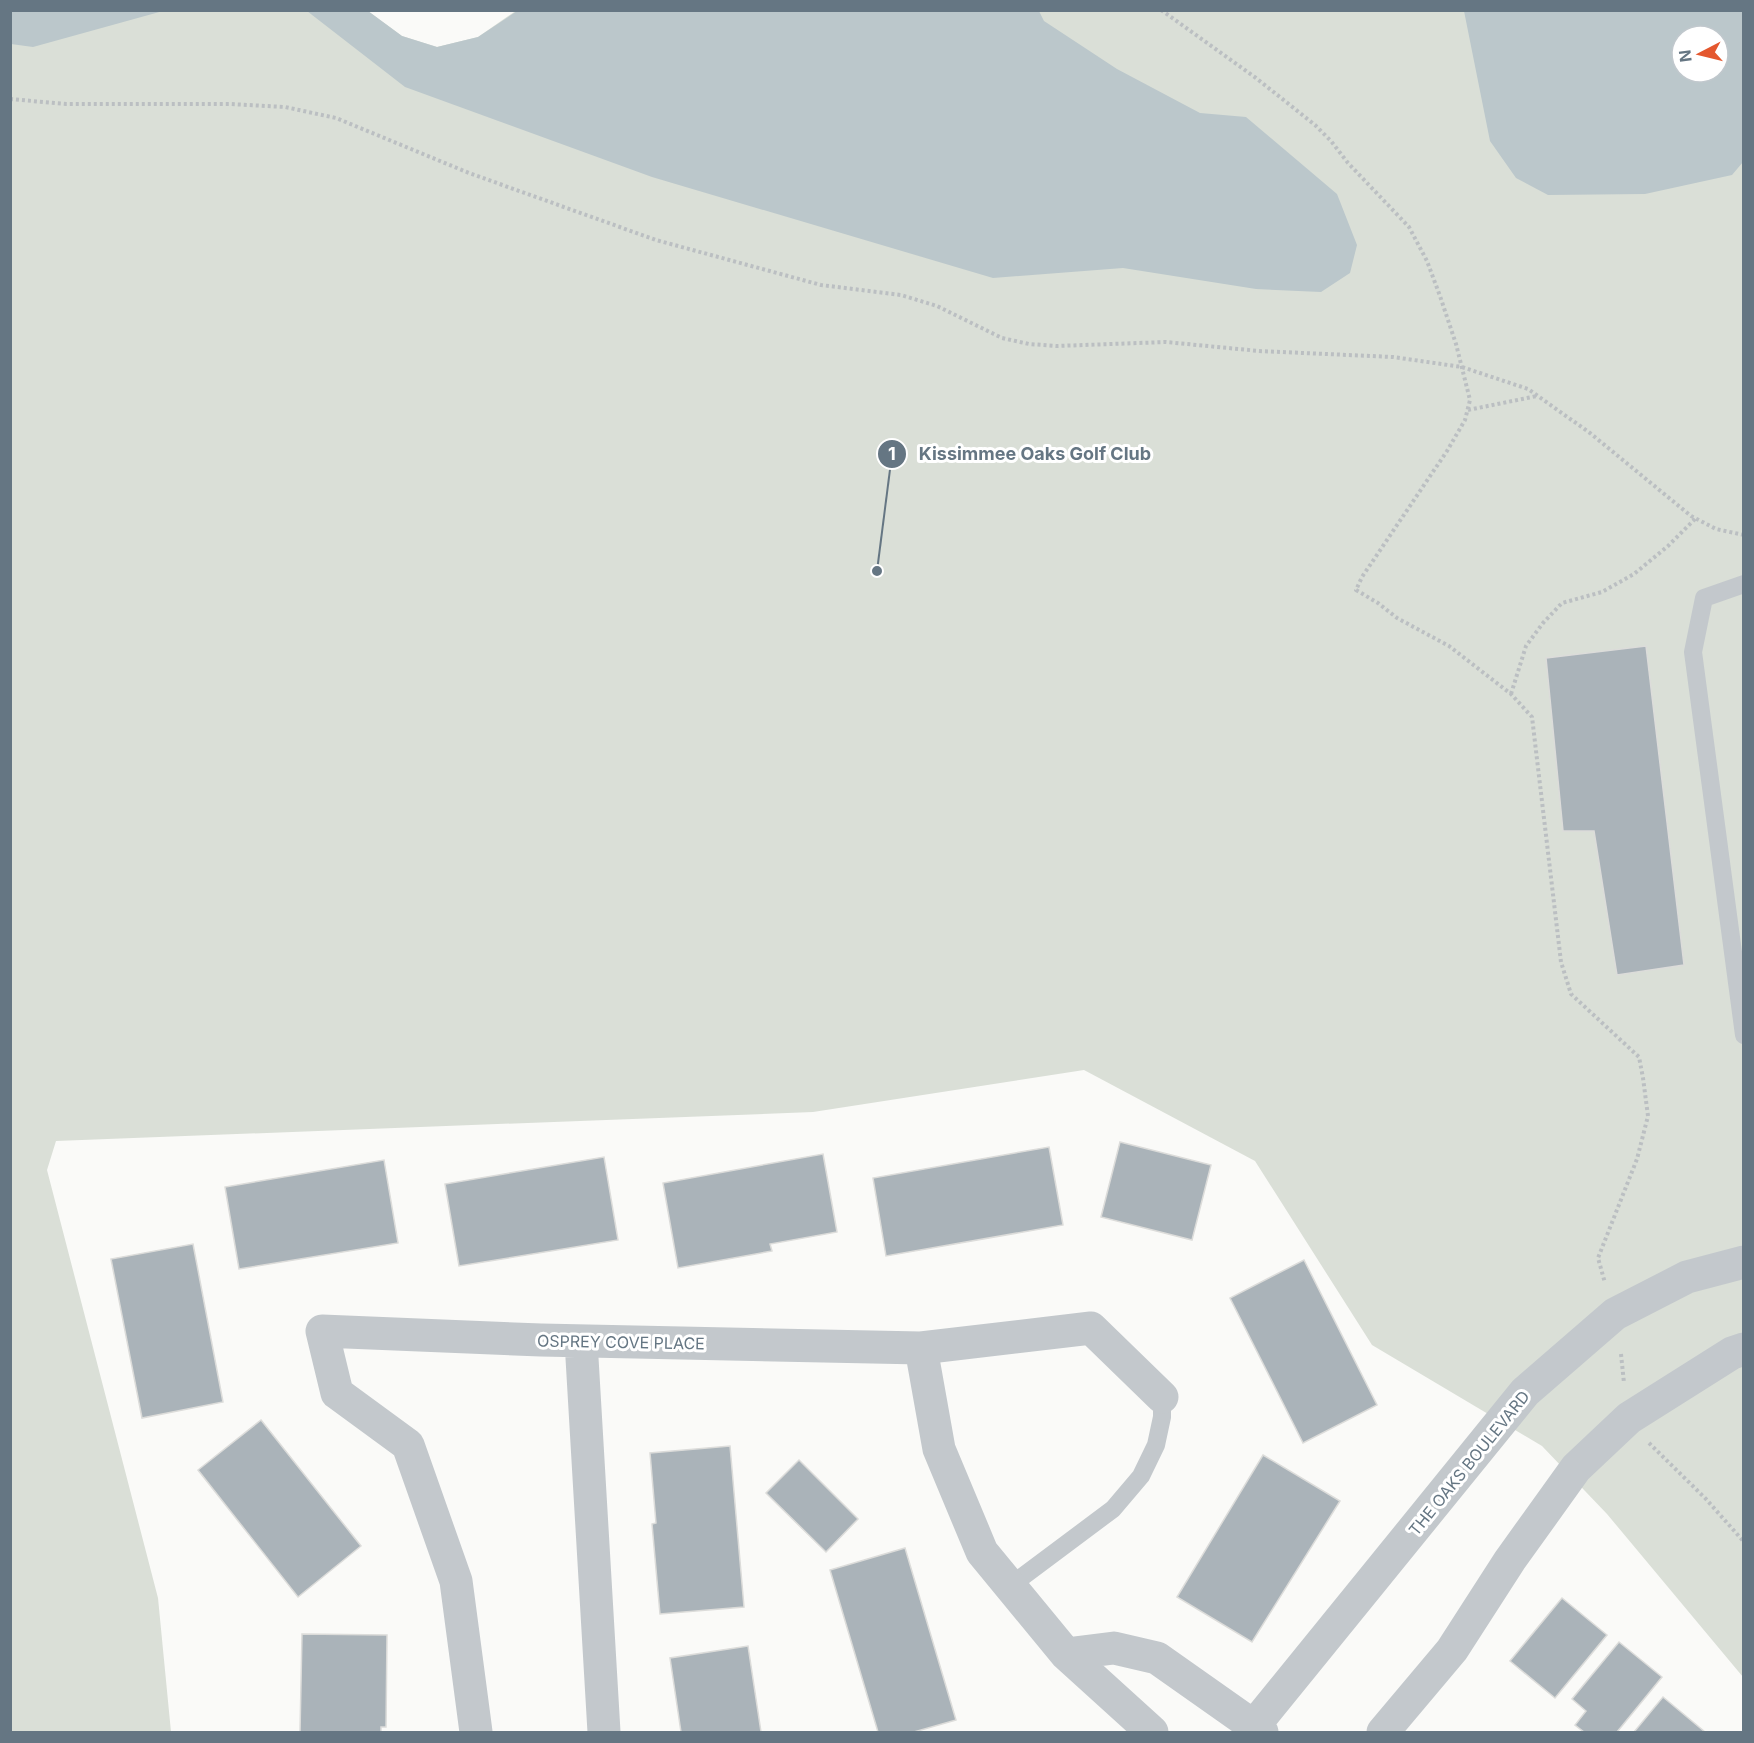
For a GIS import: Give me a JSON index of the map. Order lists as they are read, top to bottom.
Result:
{
  "streets": {
    "street": ["OSPREY COVE PLACE", "THE OAKS BOULEVARD"]
  },
  "places": ["Kissimmee Oaks Golf Club"],
  "north": "left"
}
